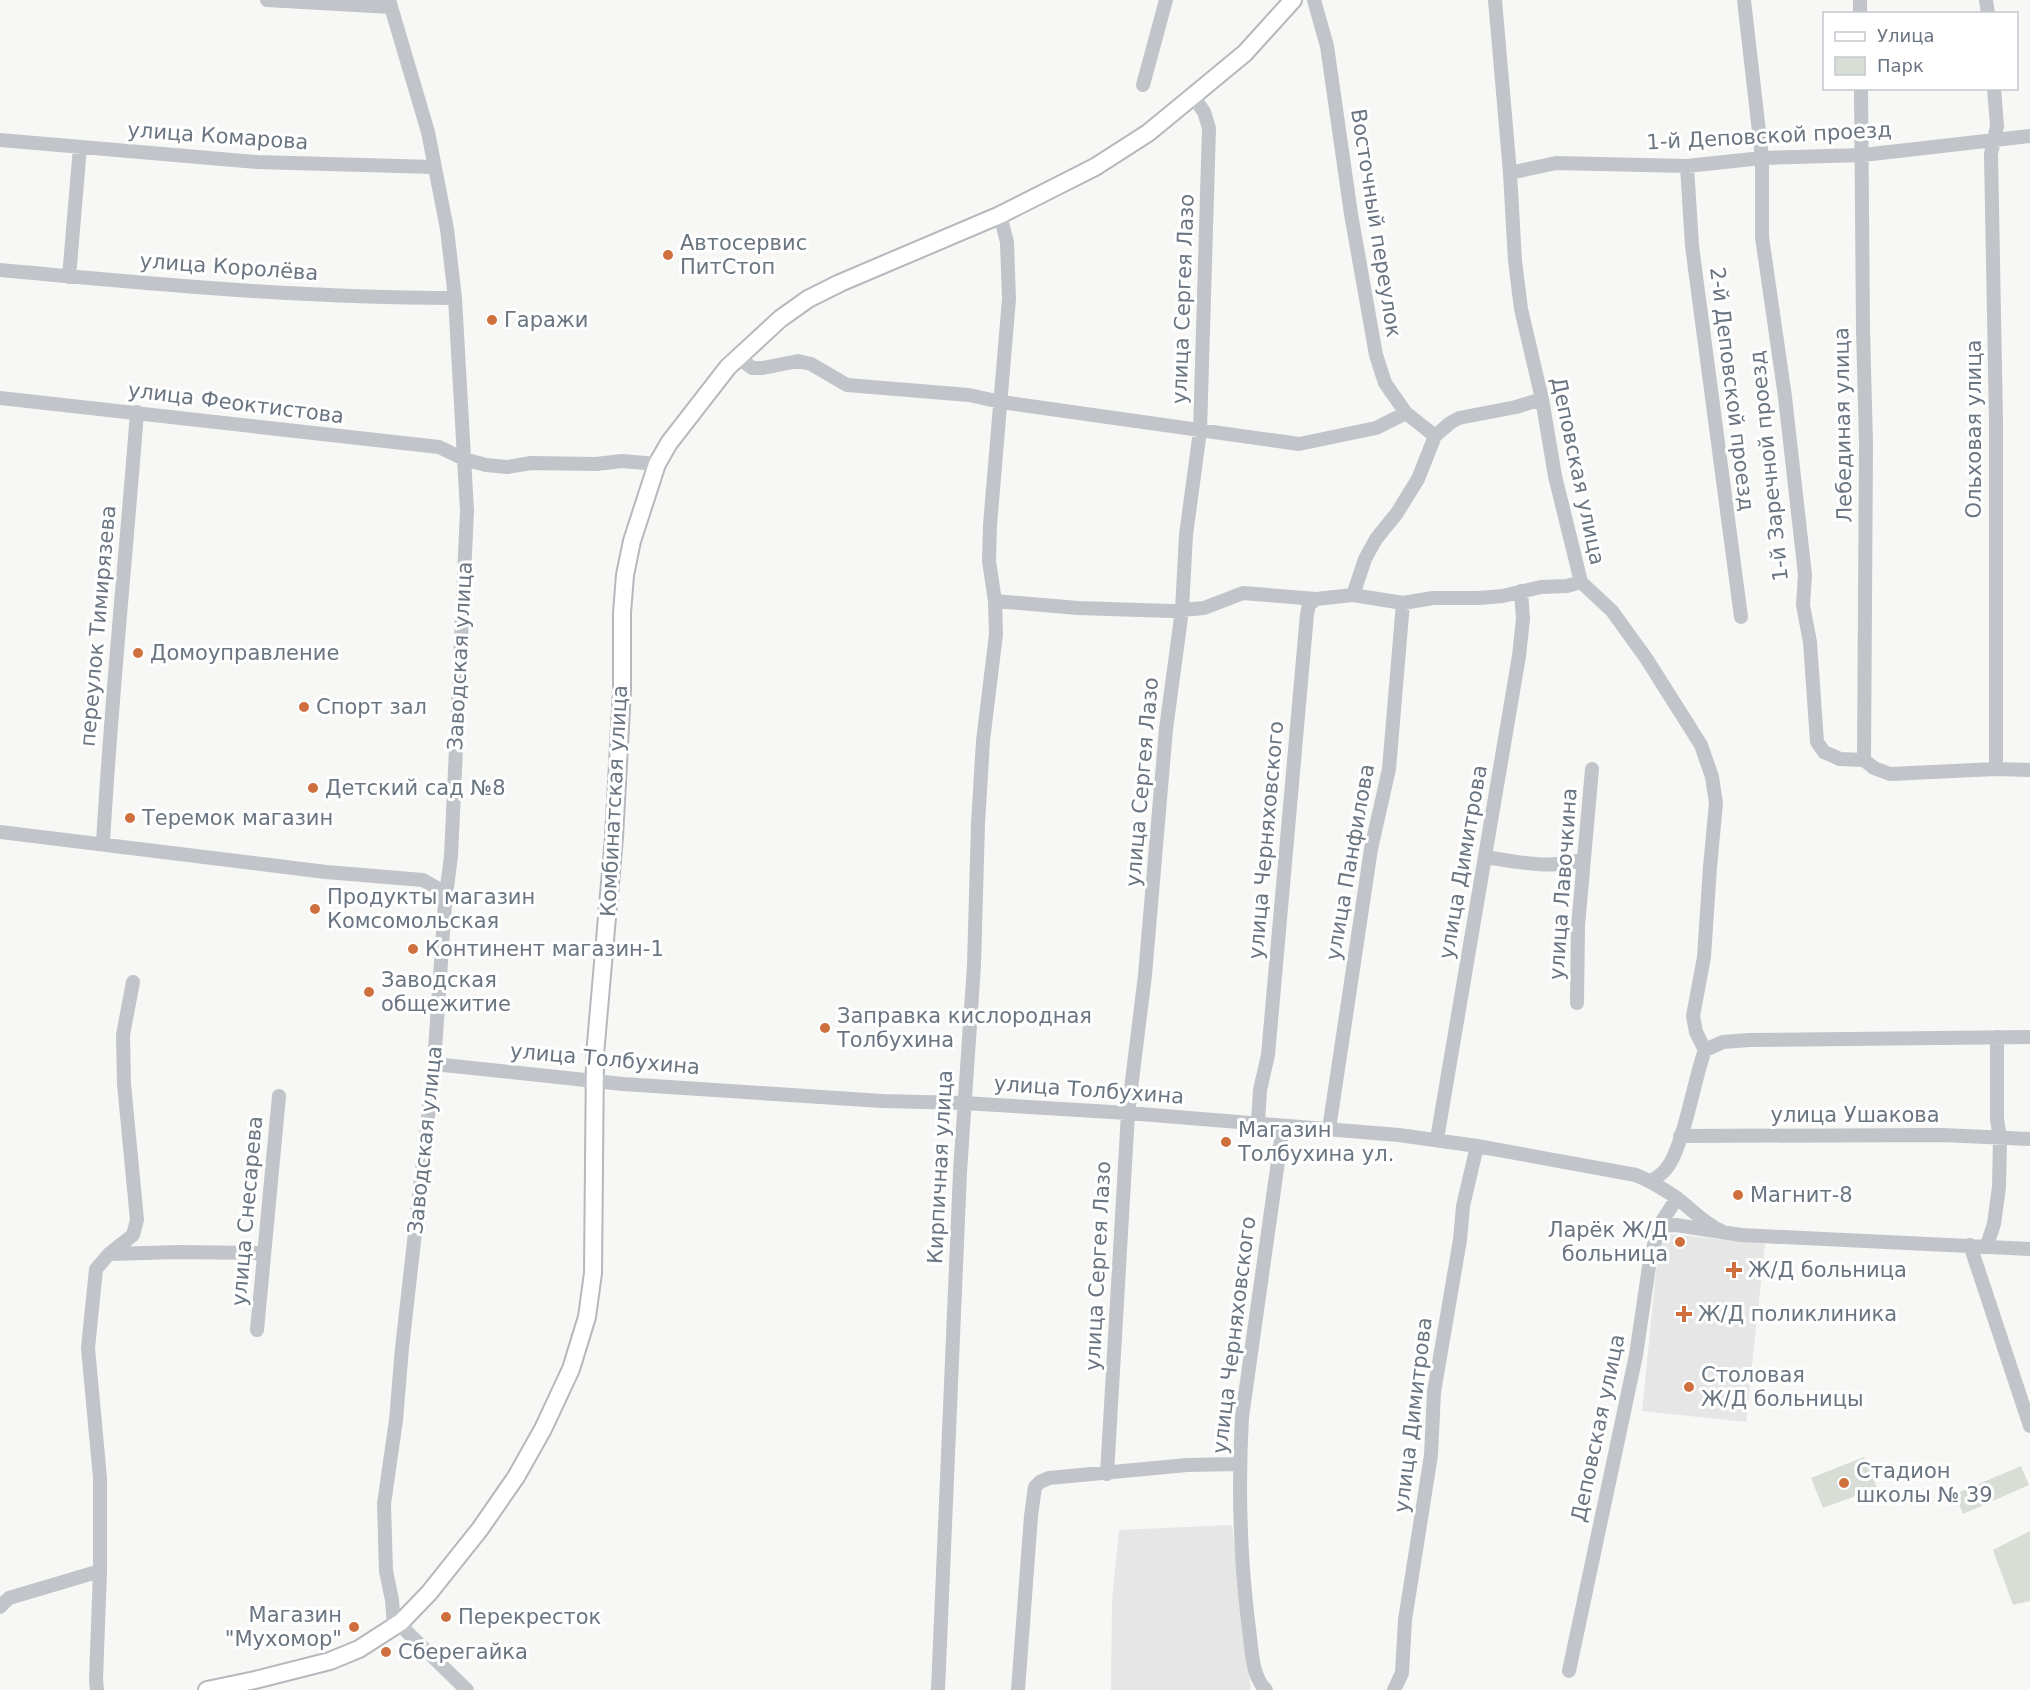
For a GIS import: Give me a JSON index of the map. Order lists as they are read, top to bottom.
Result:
{
  "streets": {
    "main road": ["Комбинатская улица"],
    "street": [
      "улица Комарова",
      "1-й Деповской проезд",
      "Восточный переулок",
      "улица Королёва",
      "улица Сергея Лазо",
      "2-й Деповской проезд",
      "улица Феоктистова",
      "Лебединая улица",
      "Ольховая улица",
      "1-й Заречной проезд",
      "Деповская улица",
      "переулок Тимирязева",
      "Заводская улица",
      "улица Черняховского",
      "улица Панфилова",
      "улица Димитрова",
      "улица Лавочкина",
      "улица Толбухина",
      "улица Ушакова",
      "Кирпичная улица",
      "улица Снесарева"
    ]
  },
  "crossings": [
    ["улица Комарова", "Заводская улица"],
    ["1-й Деповской проезд", "2-й Деповской проезд"],
    ["1-й Деповской проезд", "Лебединая улица"],
    ["1-й Деповской проезд", "Ольховая улица"],
    ["1-й Деповской проезд", "1-й Заречной проезд"],
    ["1-й Деповской проезд", "Деповская улица"],
    ["улица Королёва", "Заводская улица"],
    ["улица Сергея Лазо", "Комбинатская улица"],
    ["улица Сергея Лазо", "улица Толбухина"],
    ["улица Феоктистова", "переулок Тимирязева"],
    ["улица Феоктистова", "Заводская улица"],
    ["улица Феоктистова", "Комбинатская улица"],
    ["Лебединая улица", "1-й Заречной проезд"],
    ["Ольховая улица", "1-й Заречной проезд"],
    ["Деповская улица", "улица Толбухина"],
    ["Заводская улица", "Комбинатская улица"],
    ["Заводская улица", "улица Толбухина"],
    ["Комбинатская улица", "улица Толбухина"],
    ["улица Черняховского", "улица Толбухина"],
    ["улица Панфилова", "улица Толбухина"],
    ["улица Димитрова", "улица Толбухина"],
    ["улица Толбухина", "Кирпичная улица"]
  ],
  "places": {
    "other": [
      "Автосервис ПитСтоп",
      "Гаражи",
      "Домоуправление",
      "Спорт зал",
      "Детский сад №8",
      "Теремок магазин",
      "Продукты магазин Комсомольская",
      "Континент магазин-1",
      "Заводская общежитие",
      "Заправка кислородная Толбухина",
      "Магазин Толбухина ул.",
      "Магнит-8",
      "Ларёк Ж/Д больница",
      "Столовая Ж/Д больницы",
      "Стадион школы № 39",
      "Перекресток",
      "Магазин \"Мухомор\"",
      "Сберегайка"
    ],
    "health": ["Ж/Д больница", "Ж/Д поликлиника"]
  },
  "legend": ["Улица", "Парк"]
}
